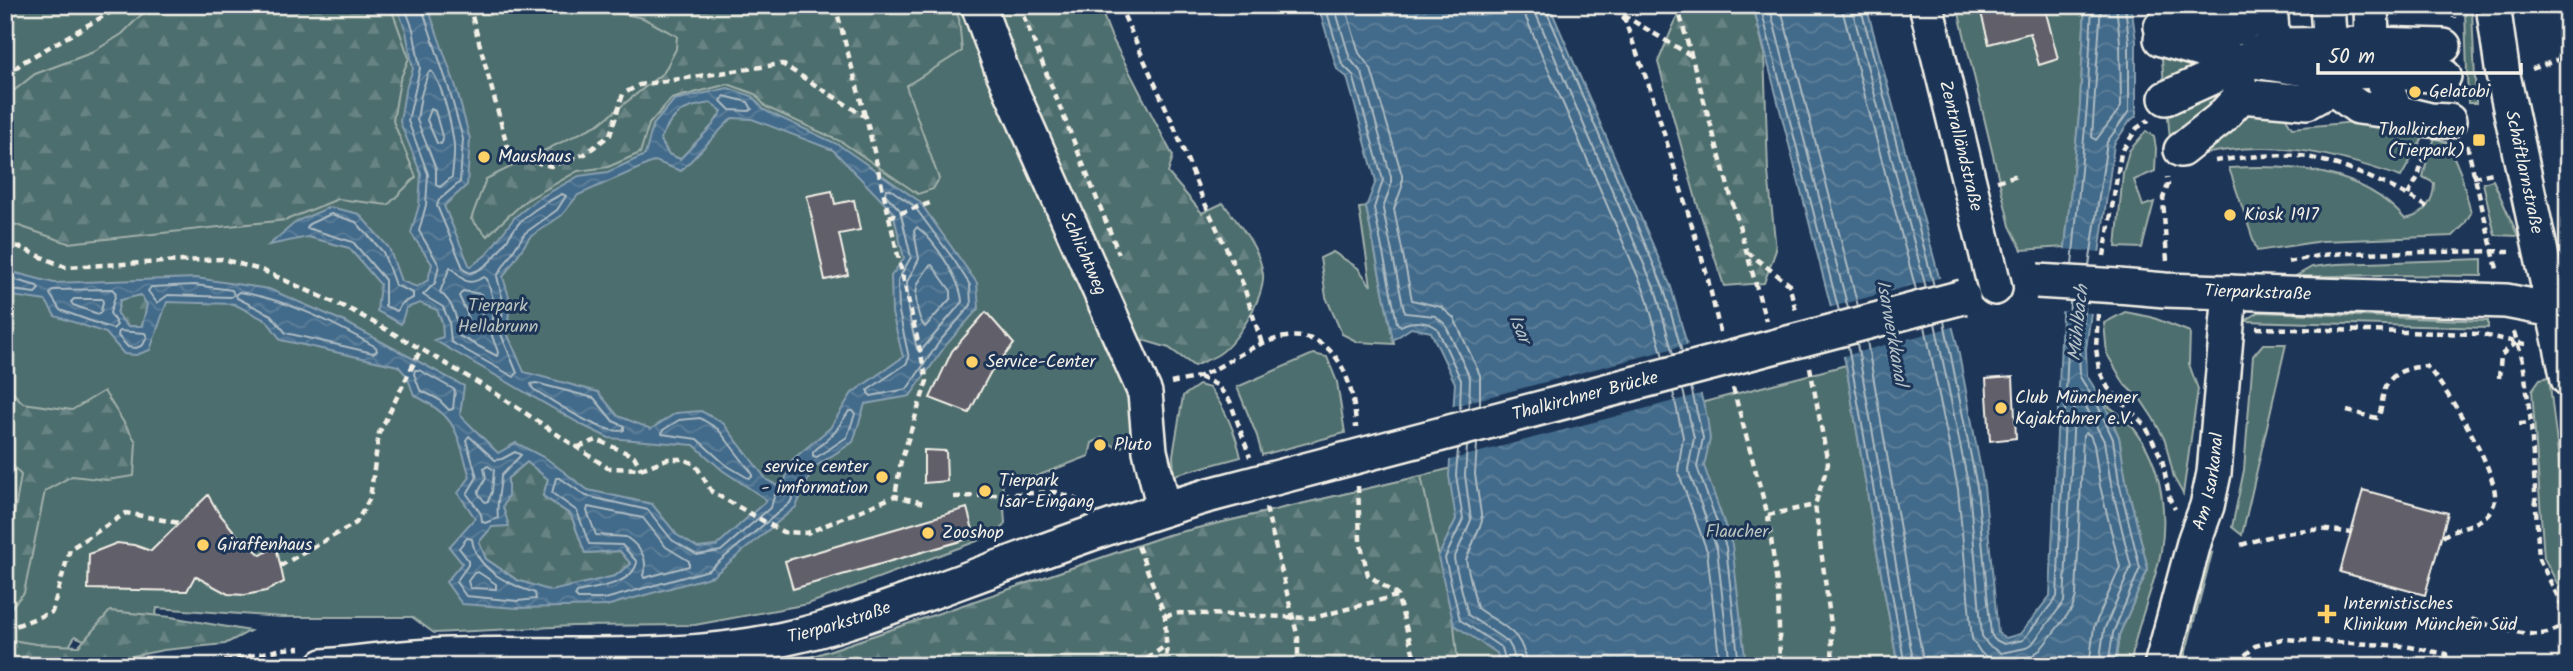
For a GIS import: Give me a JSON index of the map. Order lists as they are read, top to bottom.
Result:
{
  "streets": {
    "street": [
      "Zentralländstraße",
      "Schäftlarnstraße",
      "Schlichtweg",
      "Tierparkstraße",
      "Thalkirchner Brücke",
      "Am Isarkanal"
    ]
  },
  "crossings": [
    ["Zentralländstraße", "Tierparkstraße"],
    ["Schäftlarnstraße", "Tierparkstraße"],
    ["Schlichtweg", "Tierparkstraße"],
    ["Tierparkstraße", "Thalkirchner Brücke"],
    ["Tierparkstraße", "Am Isarkanal"]
  ],
  "water": ["Mühlbach", "Isar", "Isarwerkkanal"],
  "parks": ["Tierpark Hellabrunn", "Flaucher"],
  "places": {
    "other": [
      "Gelatobi",
      "Maushaus",
      "Kiosk 1917",
      "Service-Center",
      "Club Münchener Kajakfahrer e.V.",
      "Pluto",
      "service center - imformation",
      "Tierpark Isar-Eingang",
      "Zooshop",
      "Giraffenhaus"
    ],
    "transit": ["Thalkirchen (Tierpark)"],
    "health": ["Internistisches Klinikum München Süd"]
  },
  "scale_bar": "50 m"
}
